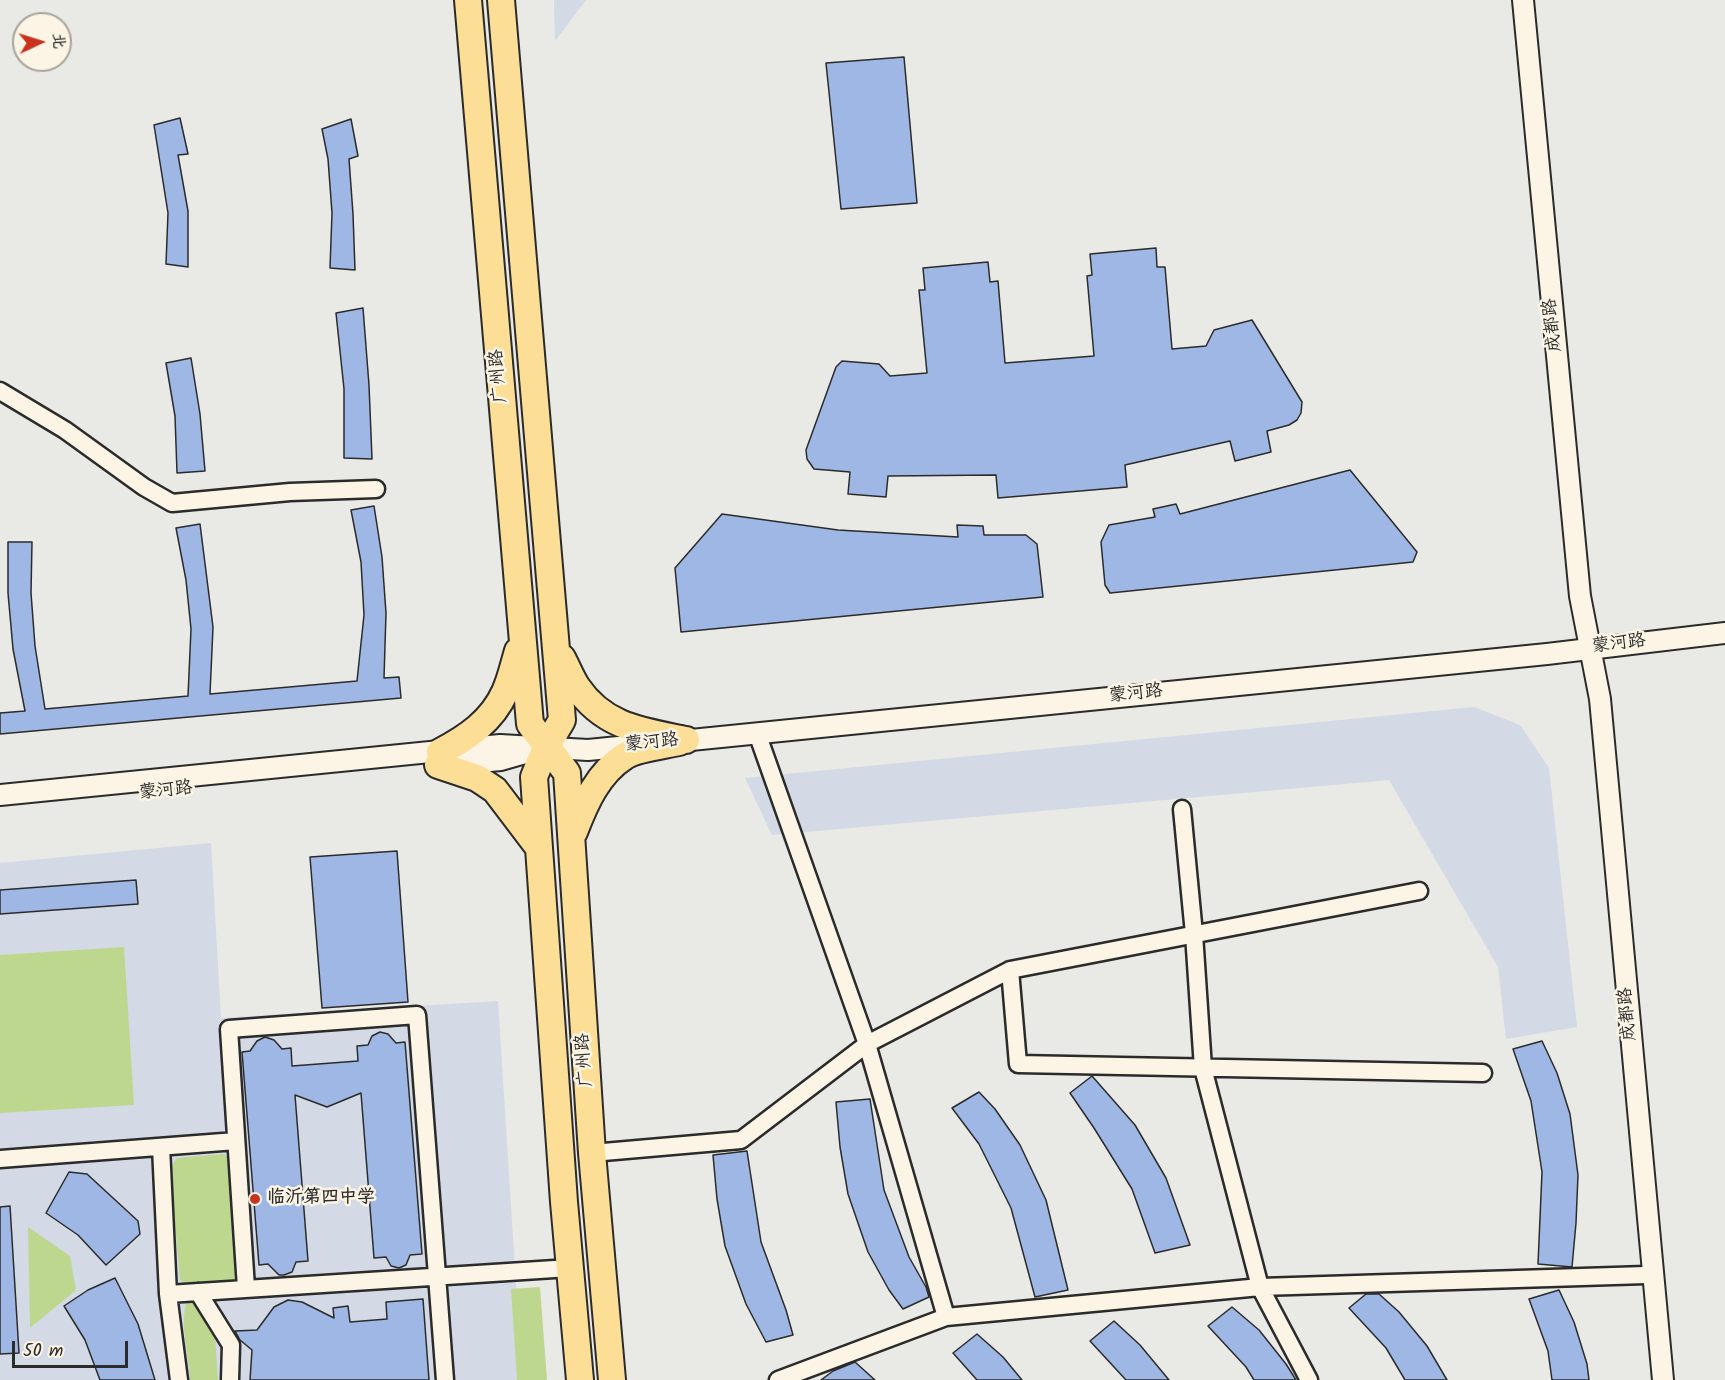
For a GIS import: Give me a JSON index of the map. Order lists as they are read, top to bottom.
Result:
{
  "streets": {
    "main road": ["广州路"],
    "street": ["成都路", "蒙河路"]
  },
  "crossings": [
    ["成都路", "蒙河路"],
    ["广州路", "蒙河路"]
  ],
  "places": ["临沂第四中学"],
  "scale_bar": "50 m",
  "north": "right"
}
